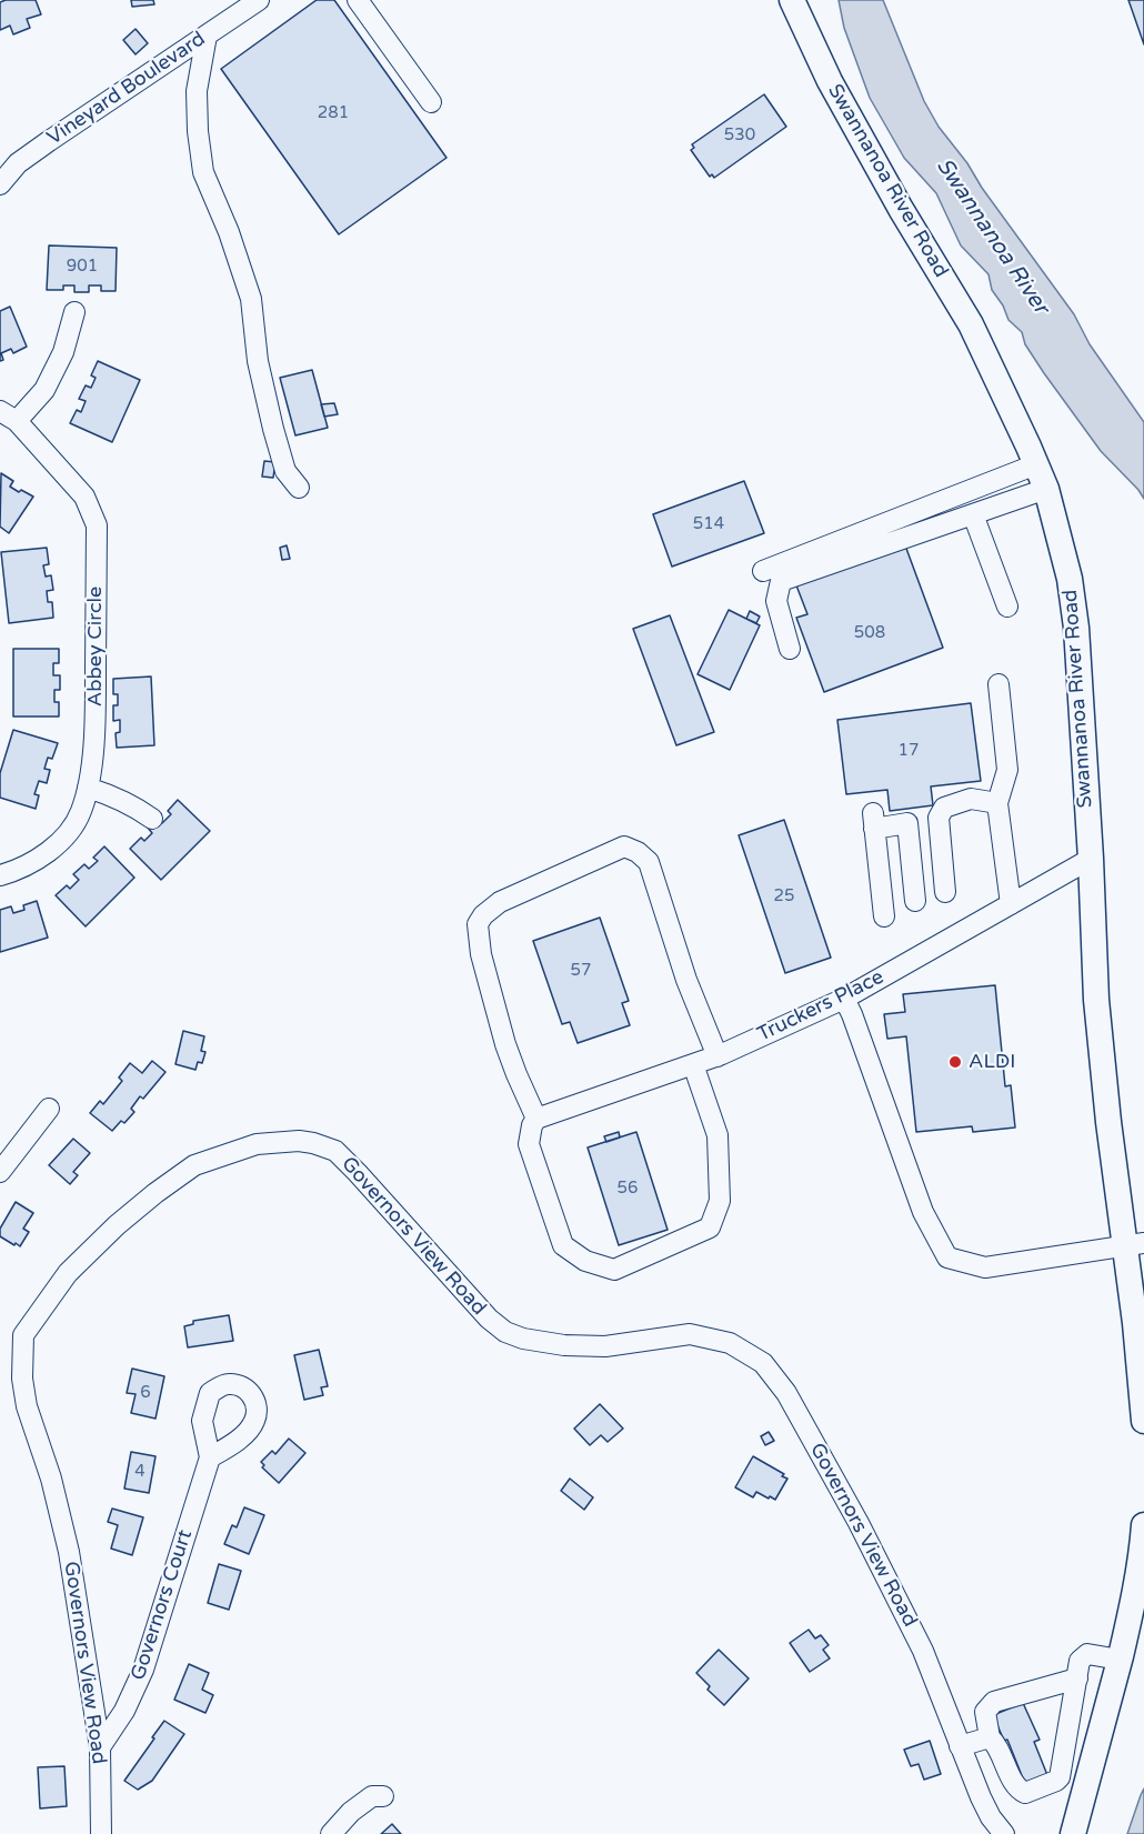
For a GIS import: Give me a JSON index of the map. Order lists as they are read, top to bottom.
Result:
{
  "streets": {
    "main road": ["Swannanoa River Road"],
    "street": [
      "Vineyard Boulevard",
      "Abbey Circle",
      "Truckers Place",
      "Governors View Road",
      "Governors Court"
    ]
  },
  "crossings": [
    ["Swannanoa River Road", "Truckers Place"],
    ["Governors View Road", "Governors Court"]
  ],
  "water": ["Swannanoa River"],
  "places": ["ALDI"],
  "house_numbers": [
    "281",
    "530",
    "901",
    "514",
    "508",
    "17",
    "25",
    "57",
    "56",
    "6",
    "4"
  ]
}
